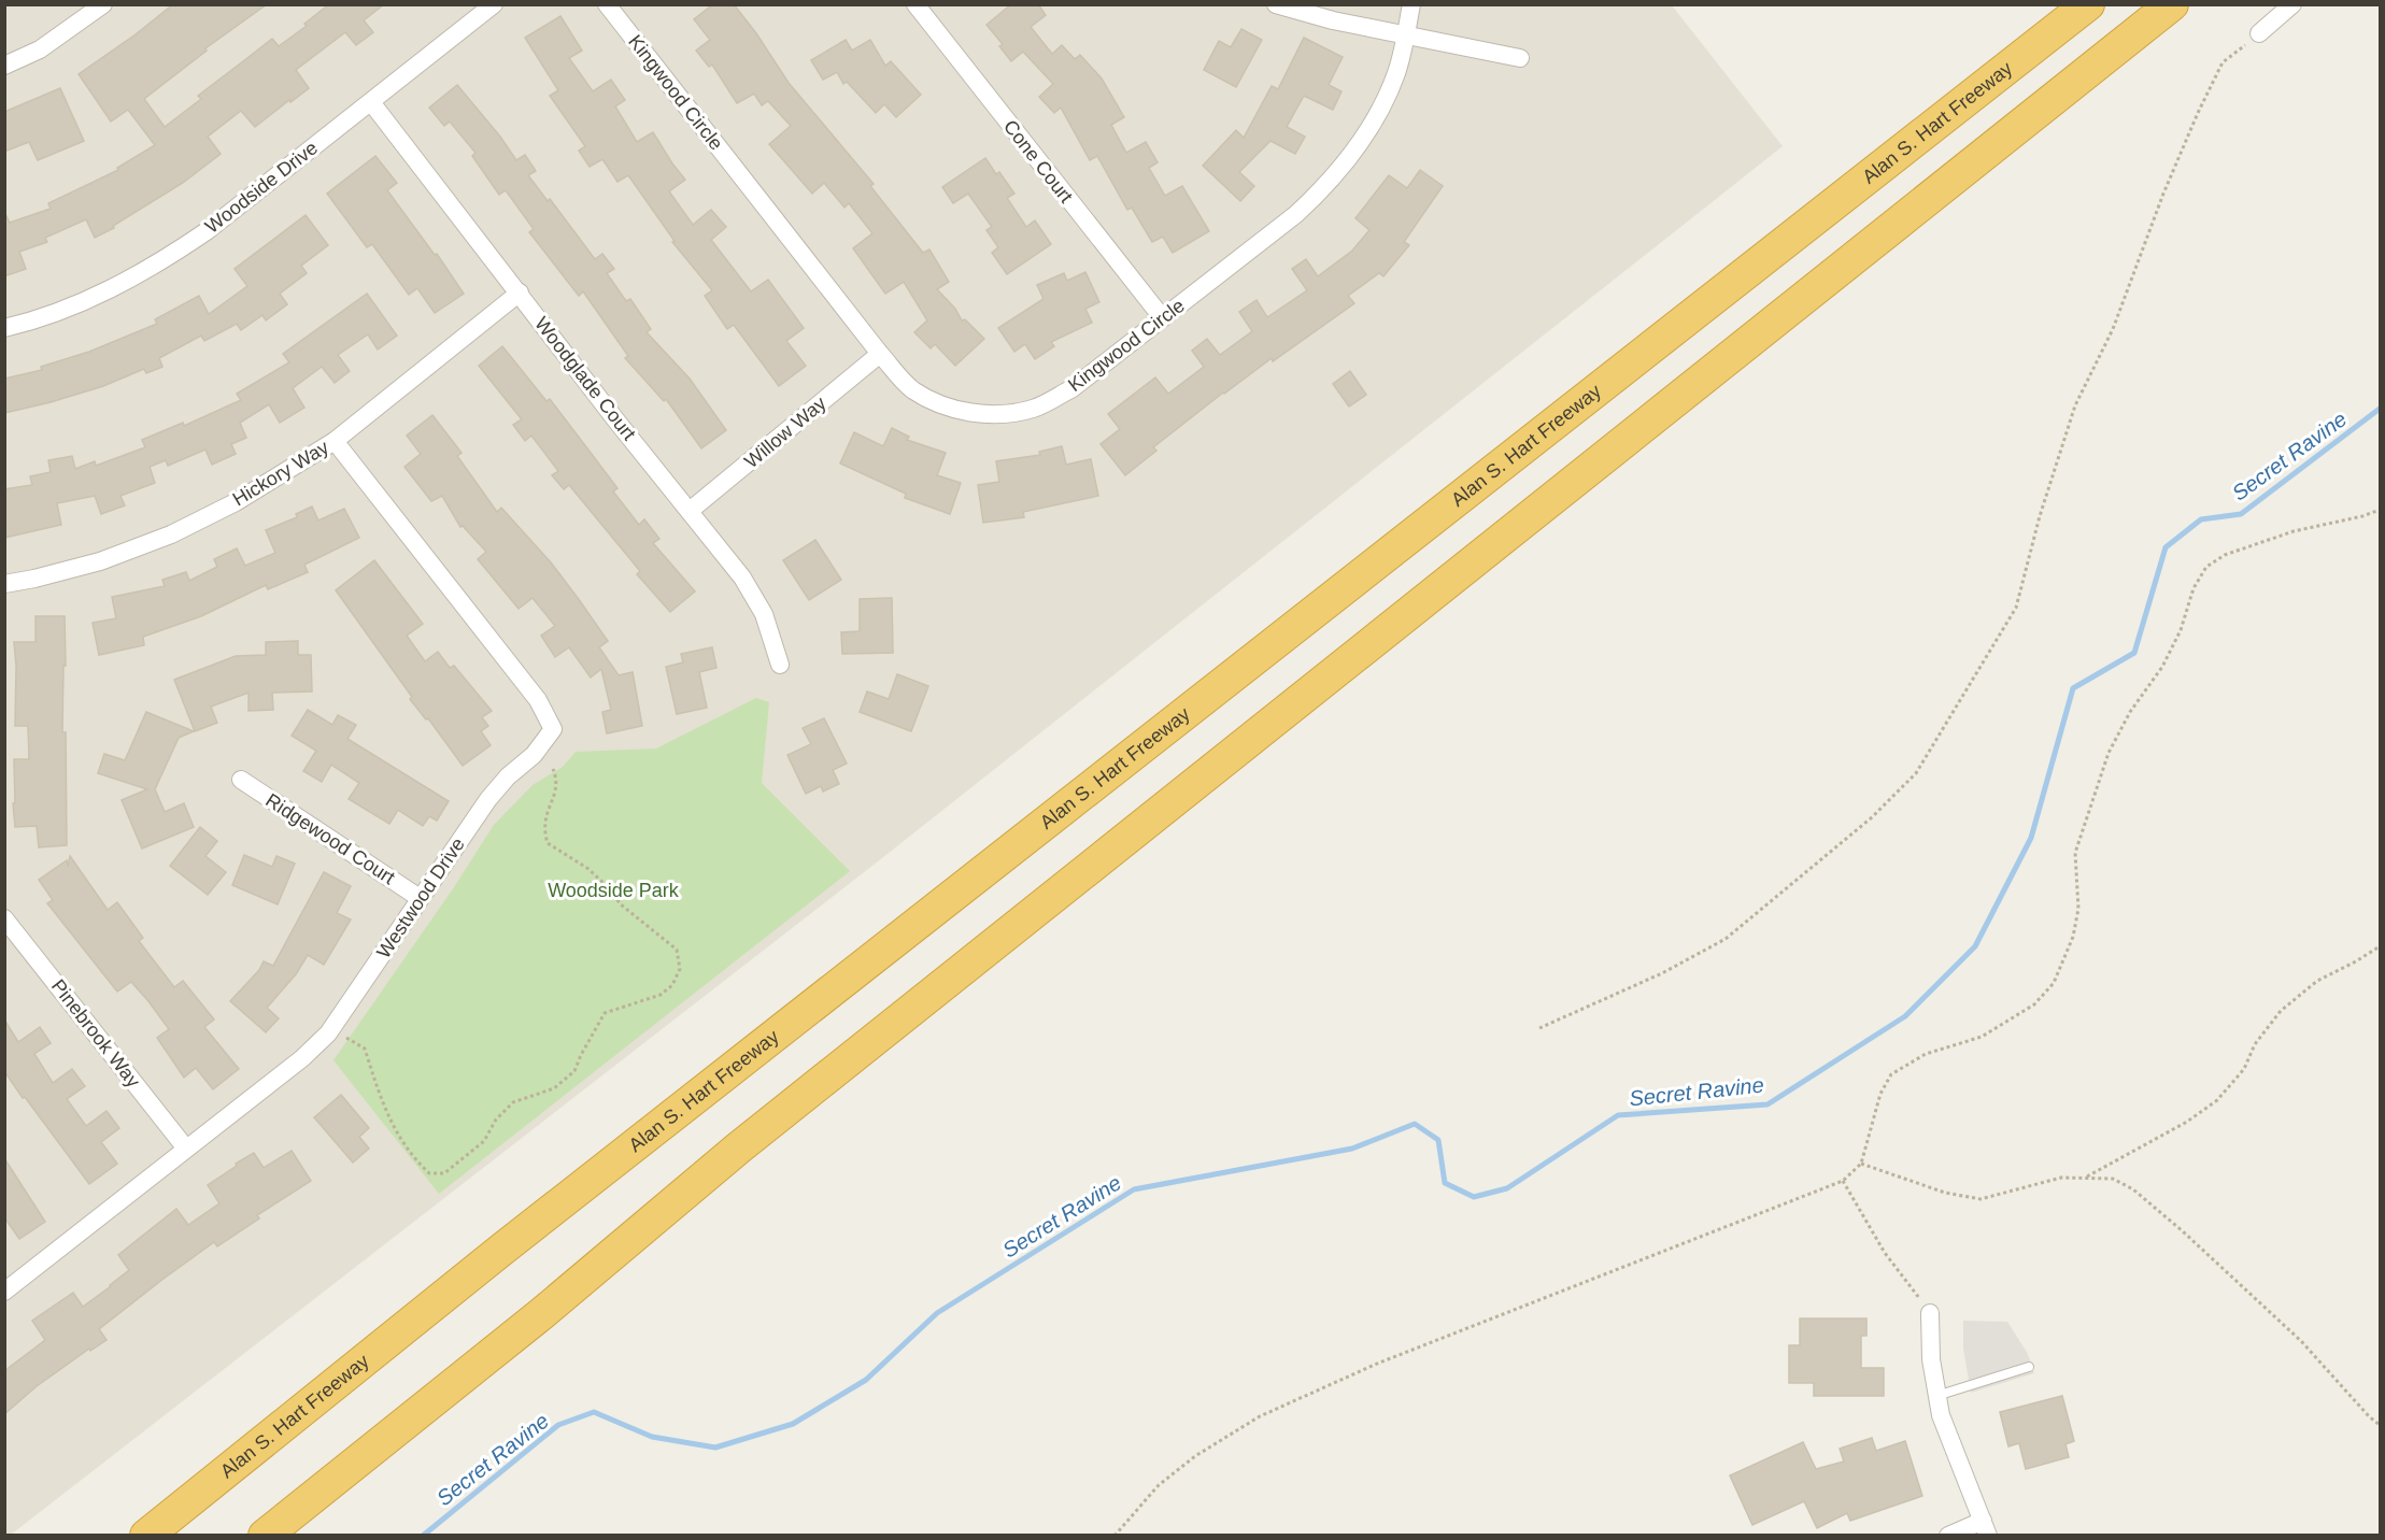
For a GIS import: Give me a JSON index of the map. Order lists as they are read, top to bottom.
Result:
{
  "streets": {
    "highway": ["Alan S. Hart Freeway"],
    "street": [
      "Kingwood Circle",
      "Cone Court",
      "Woodside Drive",
      "Woodglade Court",
      "Willow Way",
      "Hickory Way",
      "Ridgewood Court",
      "Westwood Drive",
      "Pinebrook Way"
    ]
  },
  "crossings": [
    ["Kingwood Circle", "Cone Court"],
    ["Kingwood Circle", "Willow Way"],
    ["Woodside Drive", "Woodglade Court"],
    ["Woodglade Court", "Willow Way"],
    ["Woodglade Court", "Hickory Way"],
    ["Hickory Way", "Westwood Drive"],
    ["Ridgewood Court", "Westwood Drive"],
    ["Westwood Drive", "Pinebrook Way"]
  ],
  "water": ["Secret Ravine"],
  "parks": ["Woodside Park"]
}
